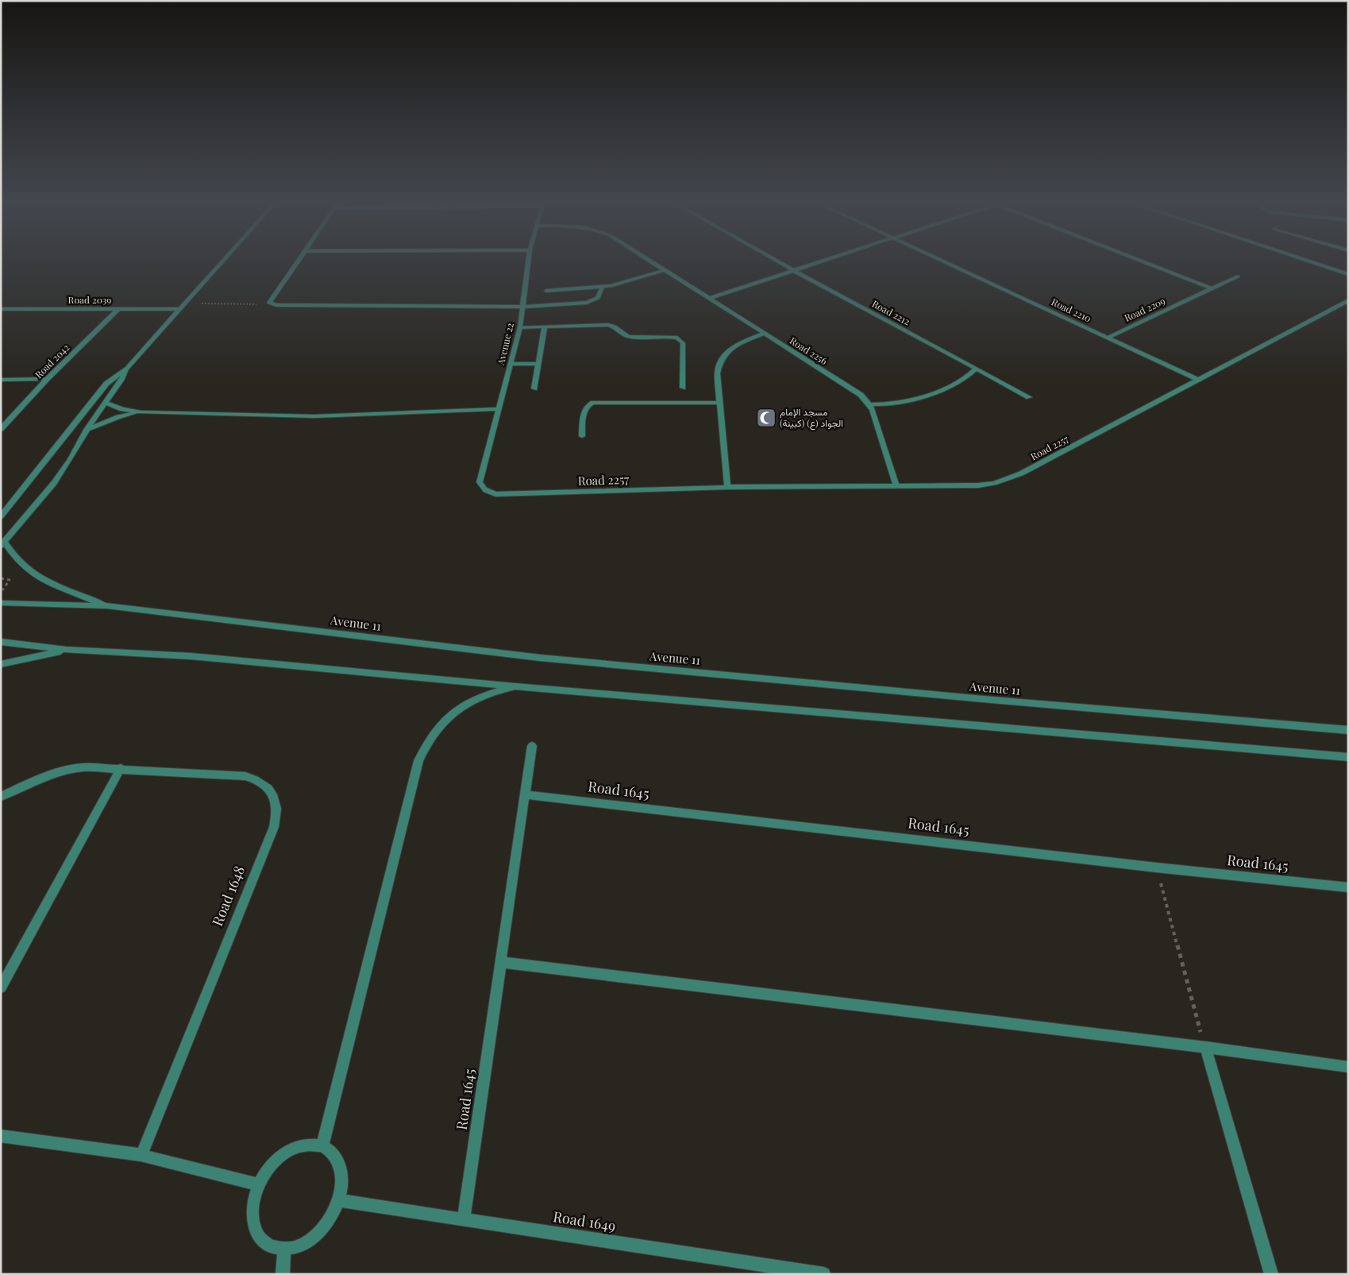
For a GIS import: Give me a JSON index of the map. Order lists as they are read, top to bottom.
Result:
{
  "streets": {
    "street": [
      "Road 2039",
      "Road 2209",
      "Road 2210",
      "Road 2212",
      "Avenue 22",
      "Road 2256",
      "Road 2042",
      "Road 2257",
      "Avenue 11",
      "Road 1645",
      "Road 1648",
      "Road 1649"
    ]
  },
  "crossings": [
    ["Road 2039", "Road 2042"],
    ["Road 2209", "Road 2210"],
    ["Road 2210", "Road 2257"],
    ["Avenue 22", "Road 2257"],
    ["Road 2256", "Road 2257"],
    ["Road 1645", "Road 1649"]
  ],
  "places": {
    "mosque": ["مسجد الإمام الجواد (ع) (كبينة)"]
  }
}
